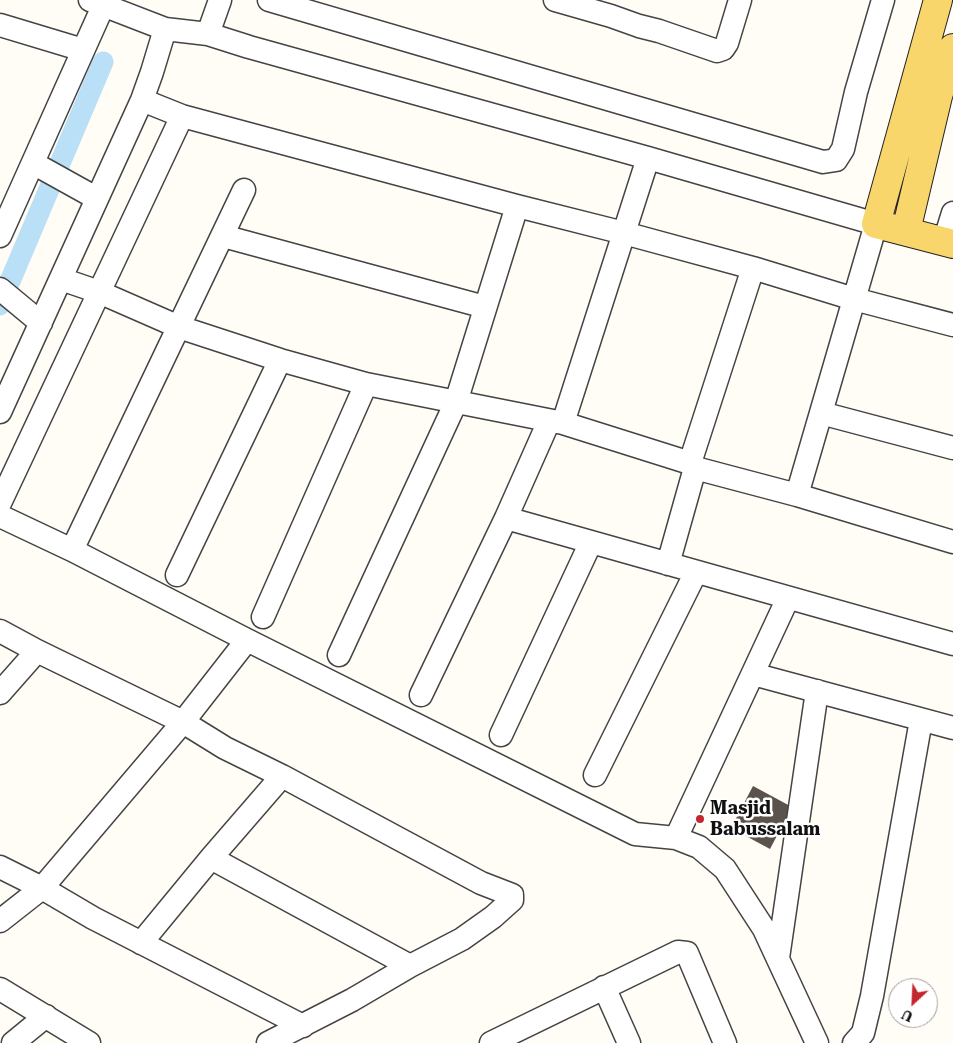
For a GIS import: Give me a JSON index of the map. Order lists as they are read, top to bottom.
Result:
{
  "places": ["Masjid Babussalam"],
  "north": "bottom left"
}
